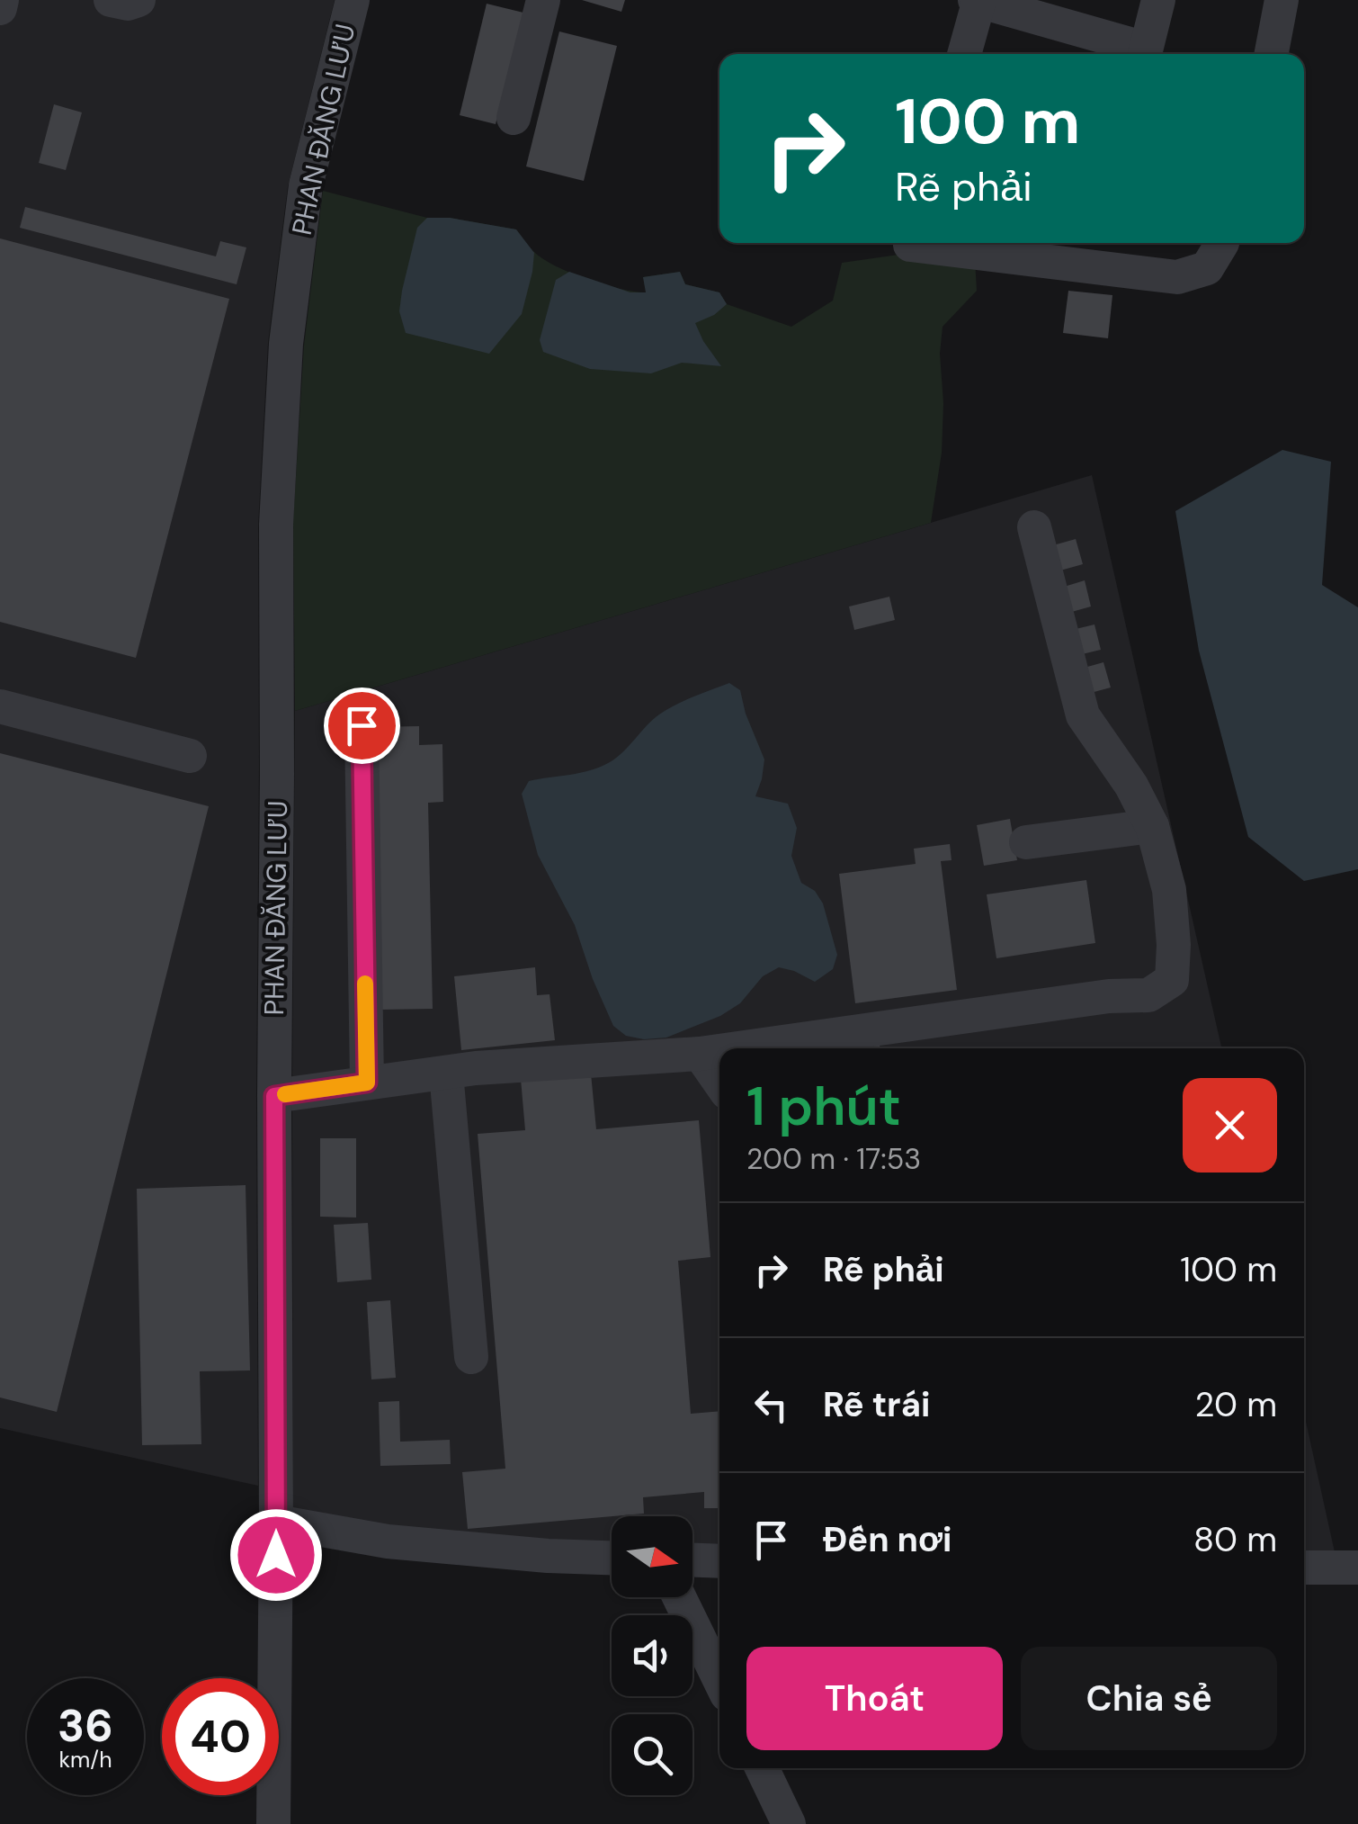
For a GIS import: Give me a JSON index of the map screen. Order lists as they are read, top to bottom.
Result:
{
  "streets": {
    "street": ["PHAN ĐĂNG LƯU"]
  },
  "north": "right",
  "page": {
    "turn": ["100 m", "Rẽ phải"],
    "heading": ["1 phút", "200 m · 17:53"],
    "list": [
      {
        "name": "Rẽ phải",
        "value": "100 m"
      },
      {
        "name": "Rẽ trái",
        "value": "20 m"
      },
      {
        "name": "Đến nơi",
        "value": "80 m"
      }
    ],
    "buttons": ["Thoát", "Chia sẻ"],
    "speed": "36 km/h",
    "limit": "40"
  }
}
